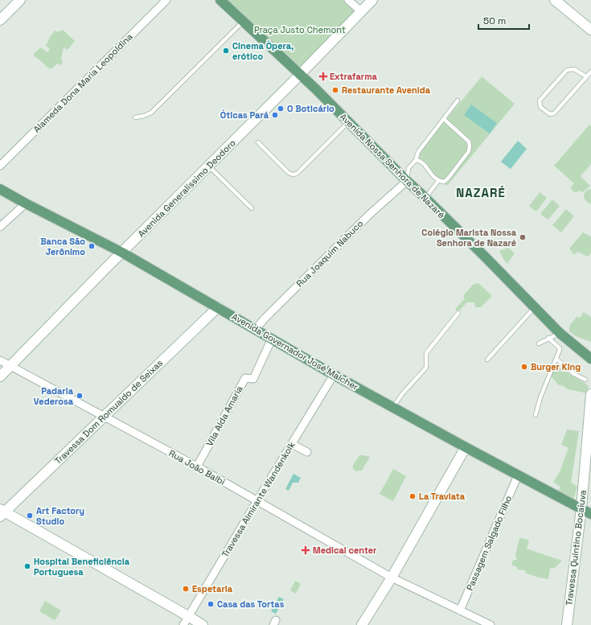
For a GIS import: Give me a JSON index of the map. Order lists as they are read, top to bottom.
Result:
{
  "streets": {
    "main road": ["Avenida Nossa Senhora de Nazaré", "Avenida Governador José Malcher"],
    "street": [
      "Alameda Dona Maria Leopoldina",
      "Avenida Generalíssimo Deodoro",
      "Rua Joaquim Nabuco",
      "Travessa Dom Romualdo de Seixas",
      "Vila Alda Amaria",
      "Rua João Balbi",
      "Travessa Almirante Wandenkolk",
      "Passagem Salgado Filho",
      "Travessa Quintino Bocaiuva"
    ]
  },
  "crossings": [
    ["Avenida Nossa Senhora de Nazaré", "Avenida Generalíssimo Deodoro"],
    ["Avenida Nossa Senhora de Nazaré", "Rua Joaquim Nabuco"],
    ["Avenida Generalíssimo Deodoro", "Avenida Governador José Malcher"],
    ["Avenida Generalíssimo Deodoro", "Rua João Balbi"],
    ["Rua Joaquim Nabuco", "Avenida Governador José Malcher"],
    ["Avenida Governador José Malcher", "Travessa Dom Romualdo de Seixas"],
    ["Avenida Governador José Malcher", "Vila Alda Amaria"],
    ["Avenida Governador José Malcher", "Travessa Almirante Wandenkolk"],
    ["Avenida Governador José Malcher", "Passagem Salgado Filho"],
    ["Avenida Governador José Malcher", "Travessa Quintino Bocaiuva"],
    ["Travessa Dom Romualdo de Seixas", "Rua João Balbi"],
    ["Vila Alda Amaria", "Rua João Balbi"],
    ["Rua João Balbi", "Travessa Almirante Wandenkolk"],
    ["Rua João Balbi", "Passagem Salgado Filho"]
  ],
  "districts": ["NAZARÉ"],
  "parks": ["Praça Justo Chemont"],
  "places": {
    "other": [
      "Cinema Òpera, erótico",
      "Restaurante Avenida",
      "O Boticário",
      "Óticas Pará",
      "Colégio Marista Nossa Senhora de Nazaré",
      "Banca São Jerônimo",
      "Burger King",
      "Padaria Vederosa",
      "La Traviata",
      "Art Factory Studio",
      "Hospital Beneficiência Portuguesa",
      "Espetaria",
      "Casa das Tortas"
    ],
    "health": ["Extrafarma", "Medical center"]
  },
  "scale_bar": "50 m"
}
